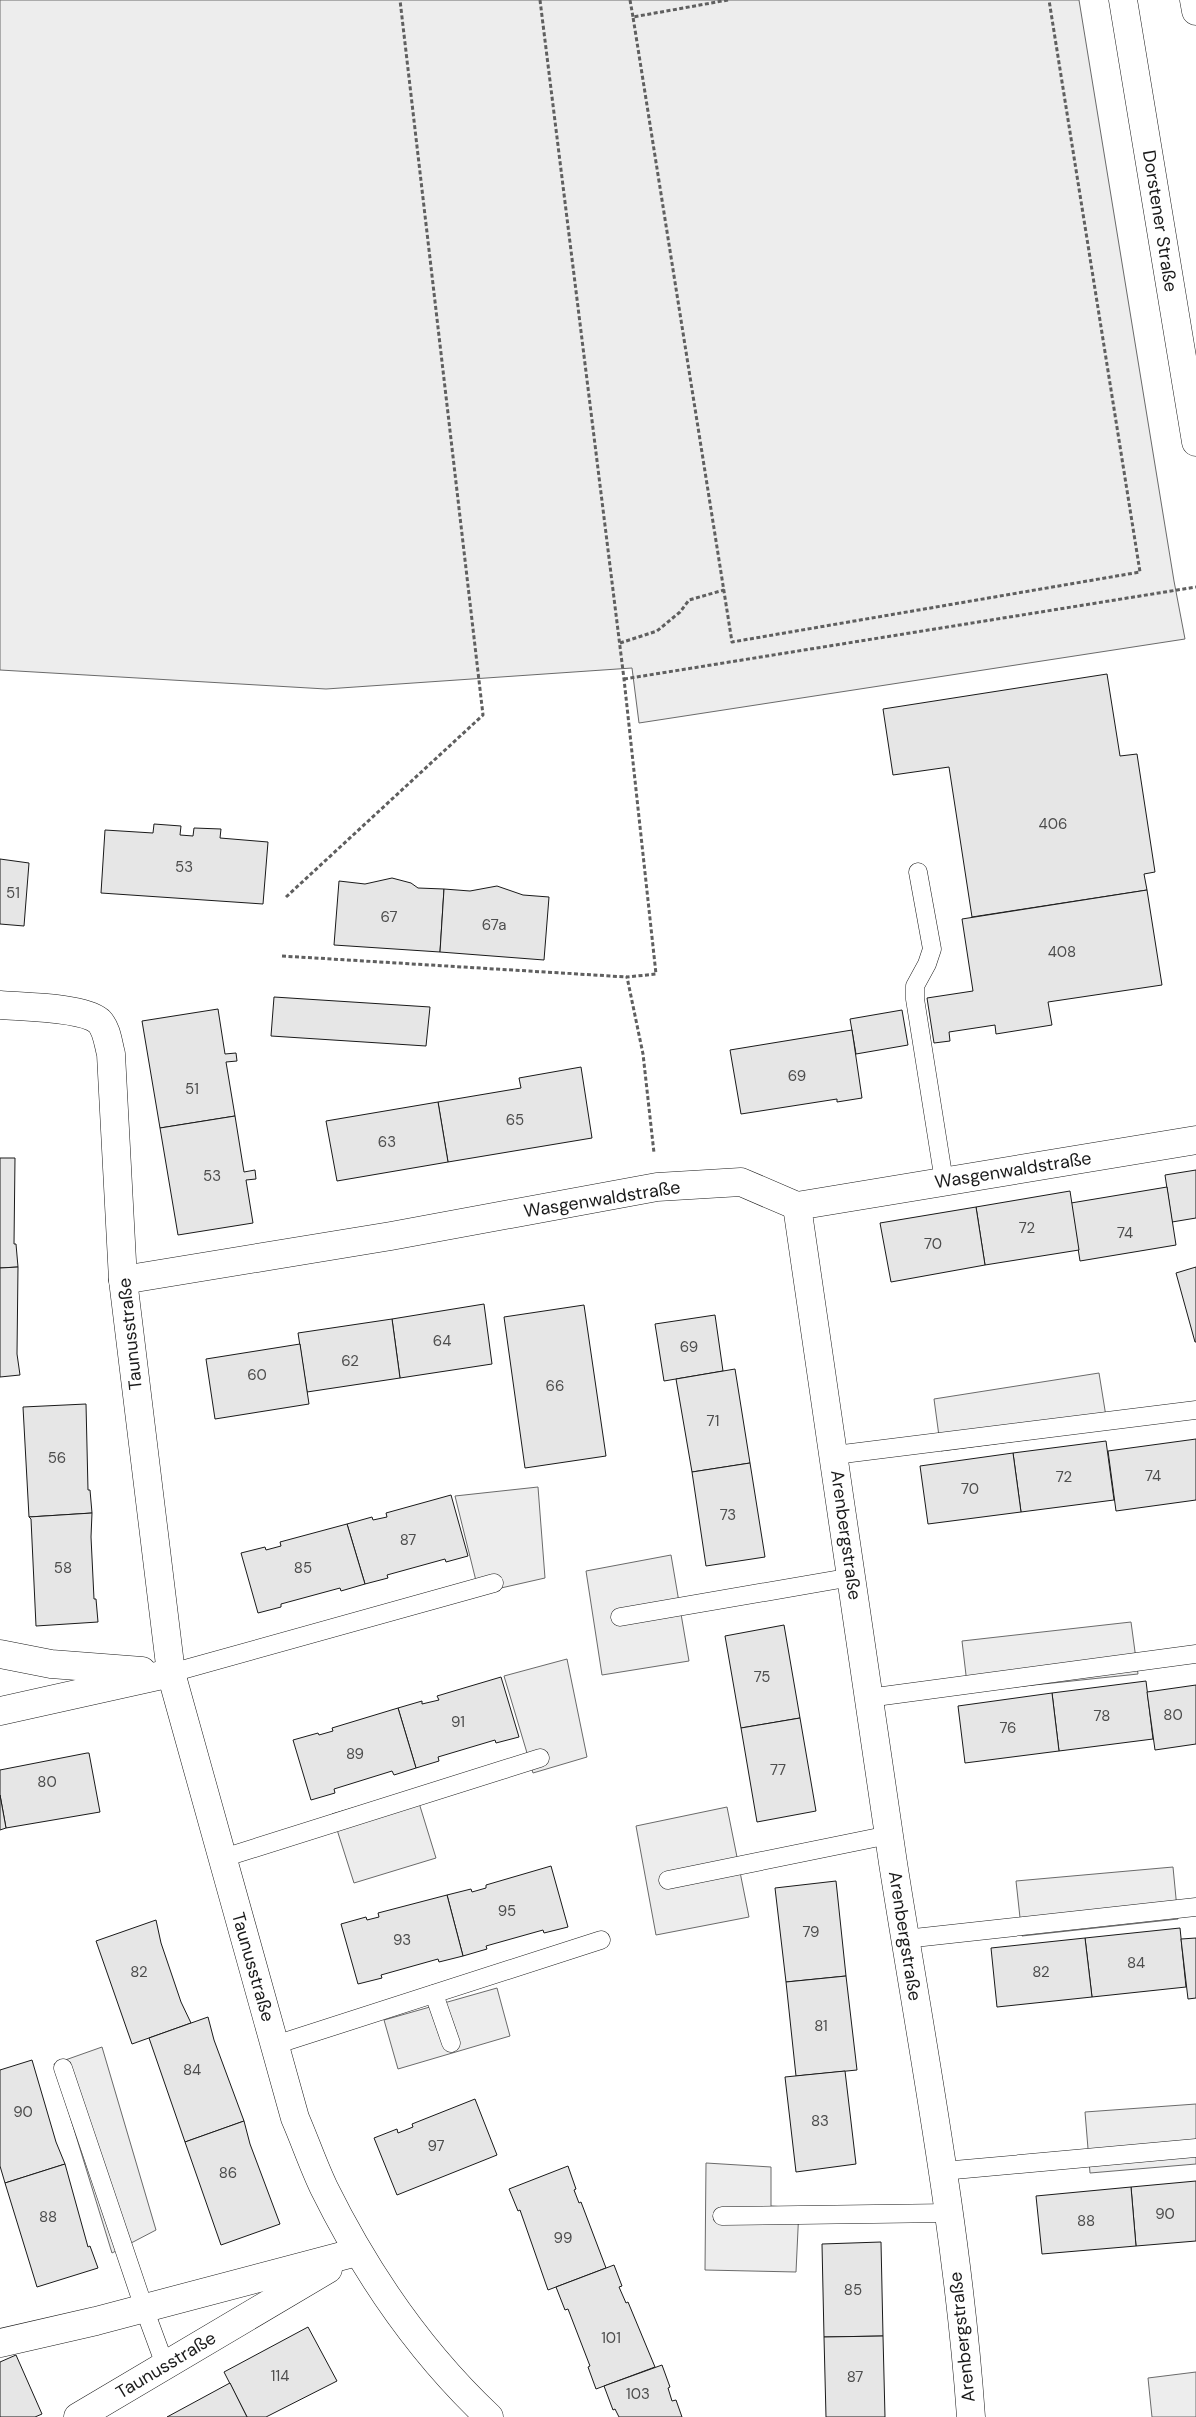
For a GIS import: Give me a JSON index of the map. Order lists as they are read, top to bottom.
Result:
{
  "streets": {
    "street": [
      "Dorstener Straße",
      "Wasgenwaldstraße",
      "Taunusstraße",
      "Arenbergstraße"
    ]
  },
  "crossings": [
    ["Wasgenwaldstraße", "Taunusstraße"],
    ["Wasgenwaldstraße", "Arenbergstraße"]
  ],
  "house_numbers": [
    "406",
    "53",
    "51",
    "67",
    "67a",
    "408",
    "69",
    "51",
    "65",
    "63",
    "53",
    "72",
    "74",
    "70",
    "64",
    "69",
    "62",
    "60",
    "66",
    "71",
    "56",
    "74",
    "72",
    "70",
    "73",
    "87",
    "58",
    "85",
    "75",
    "80",
    "78",
    "91",
    "76",
    "89",
    "77",
    "80",
    "95",
    "79",
    "93",
    "84",
    "82",
    "82",
    "81",
    "84",
    "90",
    "83",
    "97",
    "86",
    "90",
    "88",
    "88",
    "99",
    "85",
    "101",
    "114",
    "87",
    "103"
  ]
}
